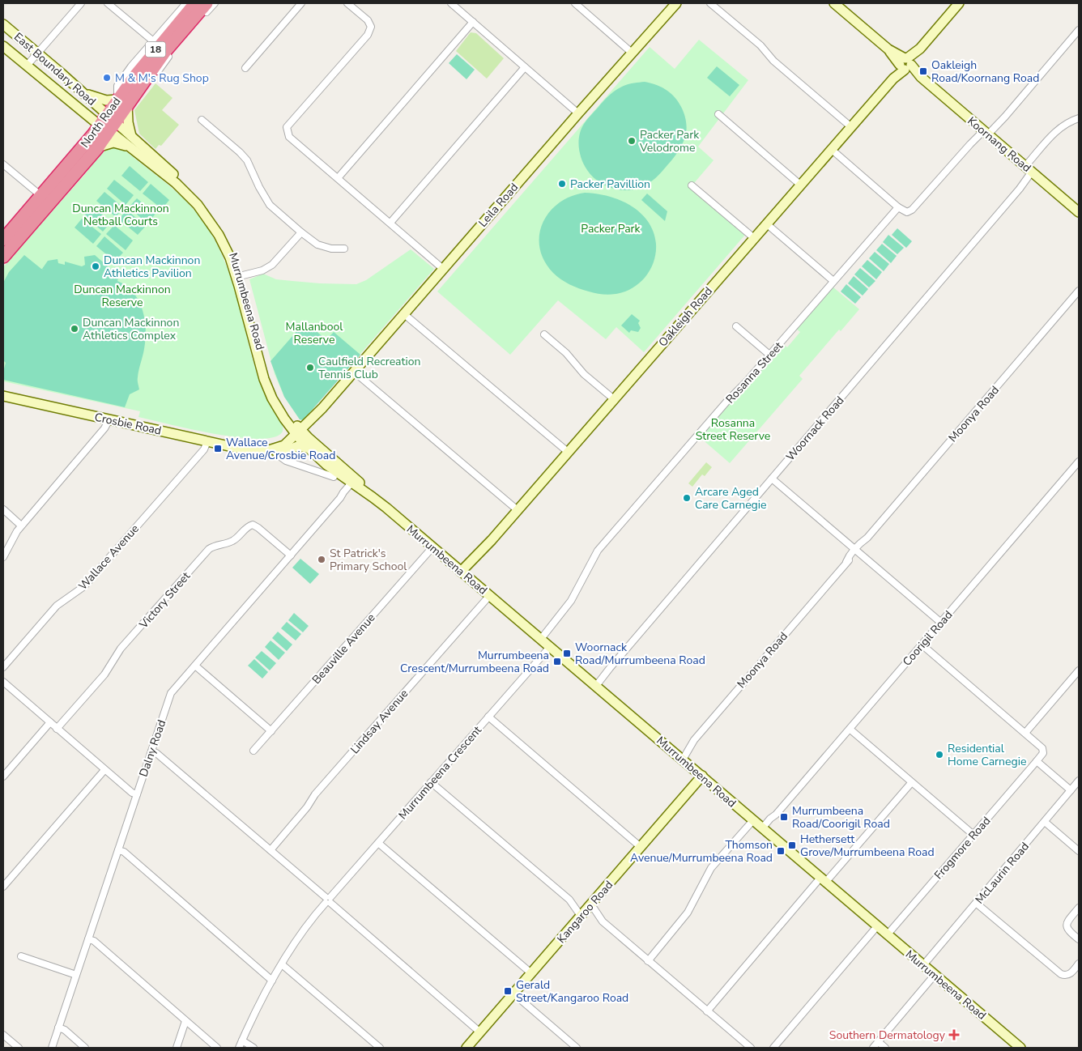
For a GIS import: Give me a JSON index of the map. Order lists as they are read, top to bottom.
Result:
{
  "streets": {
    "highway": ["18", "North Road"],
    "street": [
      "East Boundary Road",
      "Koornang Road",
      "Leila Road",
      "Murrumbeena Road",
      "Oakleigh Road",
      "Rosanna Street",
      "Moonya Road",
      "Crosbie Road",
      "Woornack Road",
      "Wallace Avenue",
      "Victory Street",
      "Coorigil Road",
      "Beauville Avenue",
      "Lindsay Avenue",
      "Dalny Road",
      "Murrumbeena Crescent",
      "Frogmore Road",
      "McLaurin Road",
      "Kangaroo Road"
    ]
  },
  "crossings": [
    ["East Boundary Road", "North Road"],
    ["East Boundary Road", "Murrumbeena Road"],
    ["North Road", "Murrumbeena Road"],
    ["Koornang Road", "Oakleigh Road"],
    ["Koornang Road", "Woornack Road"],
    ["Leila Road", "Murrumbeena Road"],
    ["Leila Road", "Crosbie Road"],
    ["Murrumbeena Road", "Oakleigh Road"],
    ["Murrumbeena Road", "Rosanna Street"],
    ["Murrumbeena Road", "Moonya Road"],
    ["Murrumbeena Road", "Woornack Road"],
    ["Murrumbeena Road", "Coorigil Road"],
    ["Murrumbeena Road", "Beauville Avenue"],
    ["Murrumbeena Road", "Lindsay Avenue"],
    ["Murrumbeena Road", "Dalny Road"],
    ["Murrumbeena Road", "Murrumbeena Crescent"],
    ["Murrumbeena Road", "Frogmore Road"],
    ["Murrumbeena Road", "McLaurin Road"],
    ["Murrumbeena Road", "Kangaroo Road"],
    ["Crosbie Road", "Wallace Avenue"],
    ["Victory Street", "Dalny Road"]
  ],
  "parks": [
    "Duncan Mackinnon Netball Courts",
    "Packer Park",
    "Duncan Mackinnon Reserve",
    "Mallanbool Reserve",
    "Rosanna Street Reserve"
  ],
  "places": {
    "transit": [
      "Oakleigh Road/Koornang Road",
      "Wallace Avenue/Crosbie Road",
      "Woornack Road/Murrumbeena Road",
      "Murrumbeena Crescent/Murrumbeena Road",
      "Murrumbeena Road/Coorigil Road",
      "Hethersett Grove/Murrumbeena Road",
      "Thomson Avenue/Murrumbeena Road",
      "Gerald Street/Kangaroo Road"
    ],
    "other": [
      "M & M's Rug Shop",
      "Packer Park Velodrome",
      "Packer Pavillion",
      "Duncan Mackinnon Athletics Pavilion",
      "Duncan Mackinnon Athletics Complex",
      "Caulfield Recreation Tennis Club",
      "Arcare Aged Care Carnegie",
      "St Patrick's Primary School",
      "Residential Home Carnegie"
    ],
    "health": ["Southern Dermatology"]
  }
}
